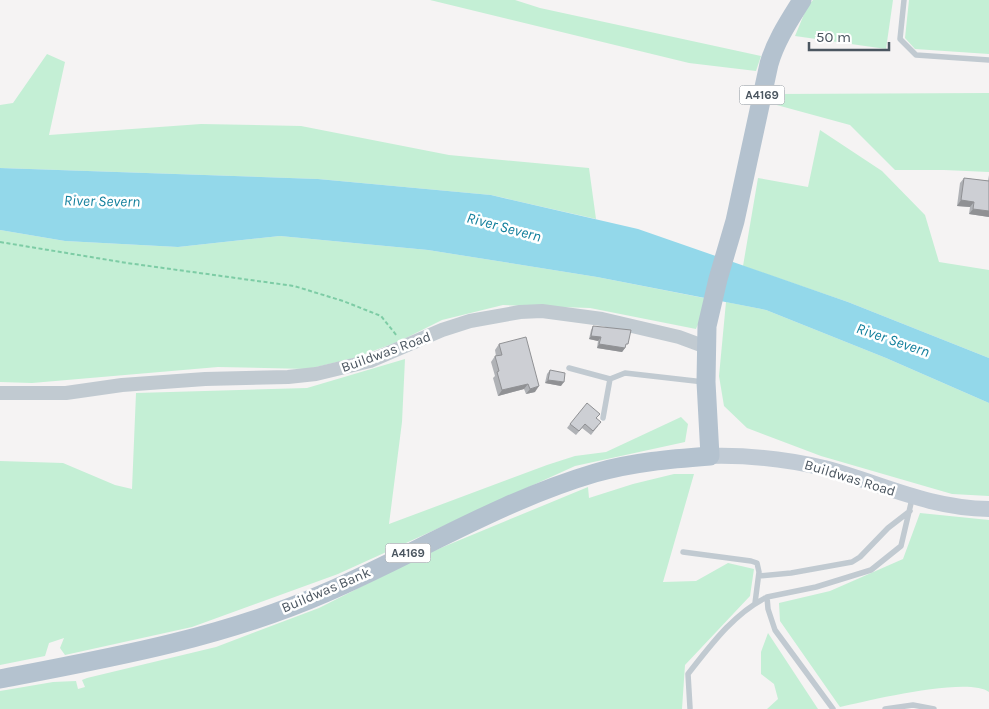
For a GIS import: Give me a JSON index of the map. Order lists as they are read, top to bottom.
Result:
{
  "streets": {
    "main road": ["A4169", "Buildwas Road", "Buildwas Bank"]
  },
  "crossings": [
    ["A4169", "Buildwas Road"],
    ["Buildwas Road", "Buildwas Bank"]
  ],
  "water": ["River Severn"],
  "scale_bar": "50 m"
}
